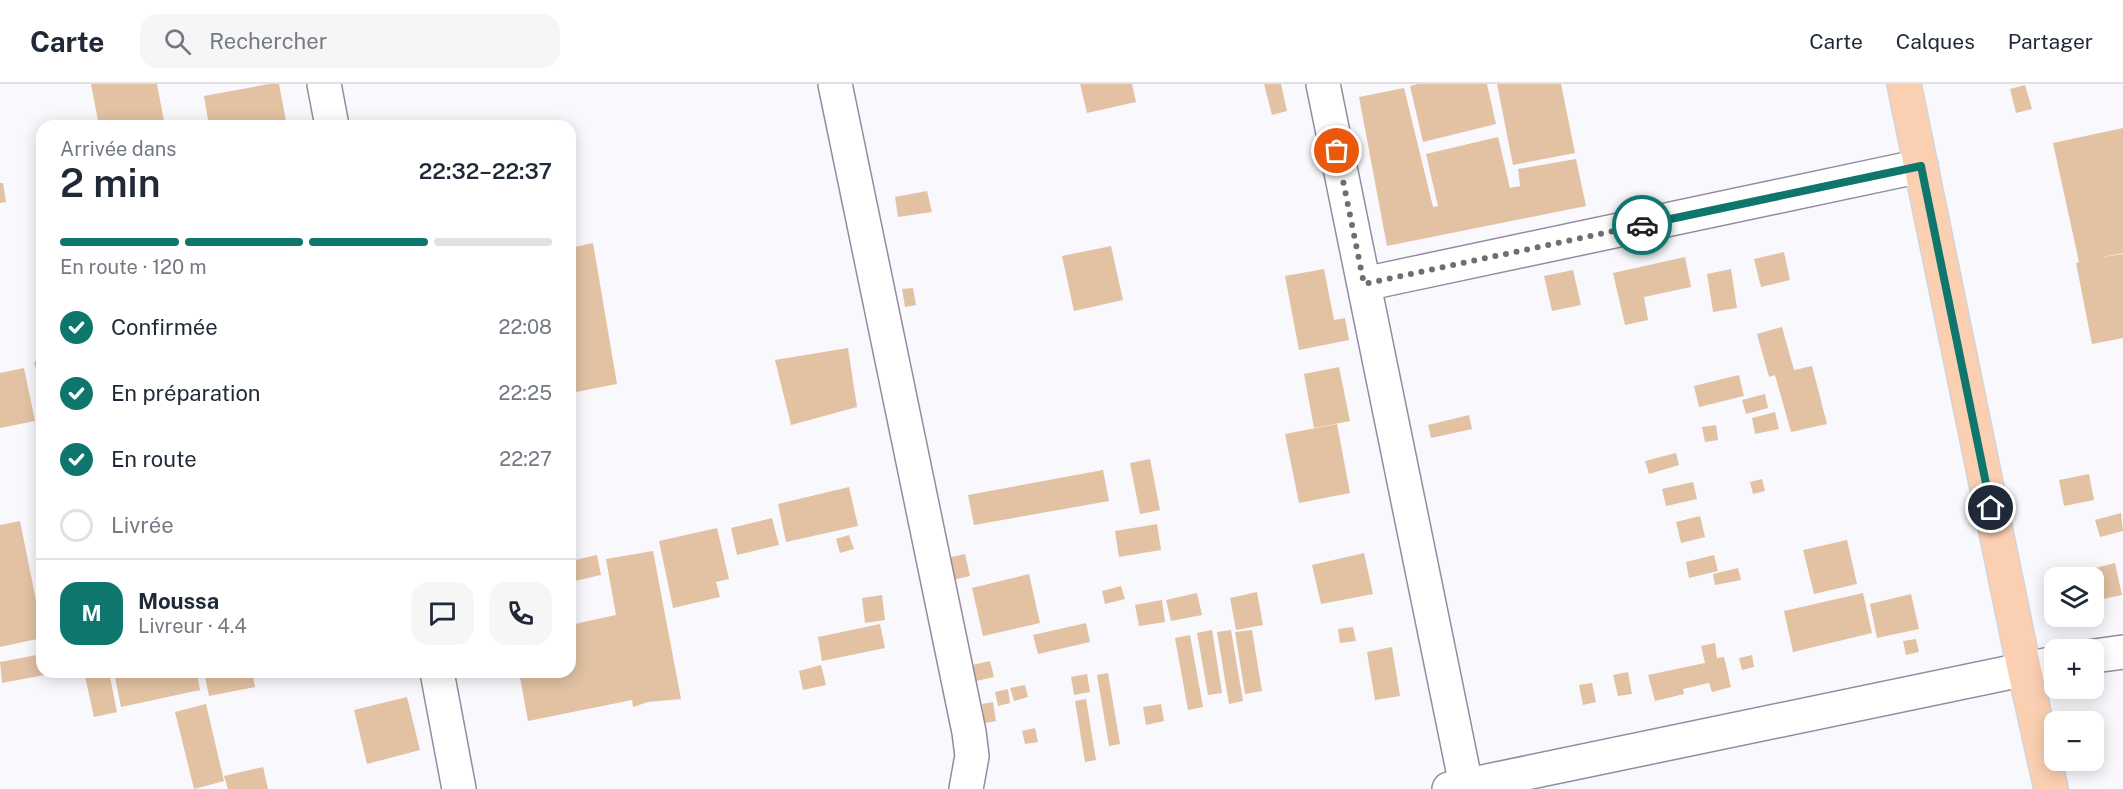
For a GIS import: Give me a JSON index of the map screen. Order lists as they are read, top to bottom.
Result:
{
  "page": {
    "header": "Carte",
    "search": "Rechercher",
    "nav": ["Carte", "Calques", "Partager"],
    "heading": ["2 min", "Arrivée dans", "22:32–22:37"],
    "panel": ["Moussa", "Livreur · 4.4"],
    "bar": "En route · 120 m",
    "list": [
      ["Confirmée", "22:08"],
      ["En préparation", "22:25"],
      ["En route", "22:27"],
      "Livrée"
    ],
    "map_buttons": ["+", "−"],
    "round": "M"
  }
}
